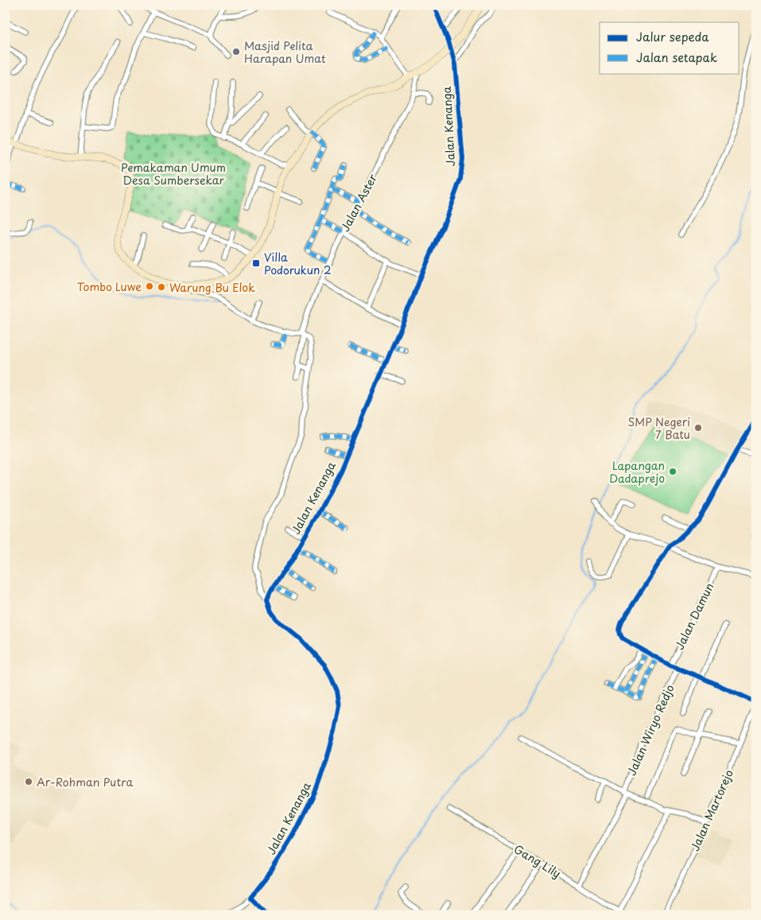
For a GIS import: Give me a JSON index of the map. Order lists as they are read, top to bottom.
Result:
{
  "streets": {
    "street": [
      "Jalan Kenanga",
      "Jalan Aster",
      "Jalan Damun",
      "Jalan Wiryo Redjo",
      "Jalan Martorejo",
      "Gang Lily"
    ]
  },
  "crossings": [
    ["Jalan Wiryo Redjo", "Gang Lily"]
  ],
  "parks": ["Pemakaman Umum Desa Sumbersekar"],
  "places": {
    "other": [
      "Masjid Pelita Harapan Umat",
      "Tombo Luwe",
      "Warung Bu Elok",
      "SMP Negeri 7 Batu",
      "Lapangan Dadaprejo",
      "Ar-Rohman Putra"
    ],
    "transit": ["Villa Podorukun 2"]
  },
  "legend": ["Jalur sepeda", "Jalan setapak"]
}
